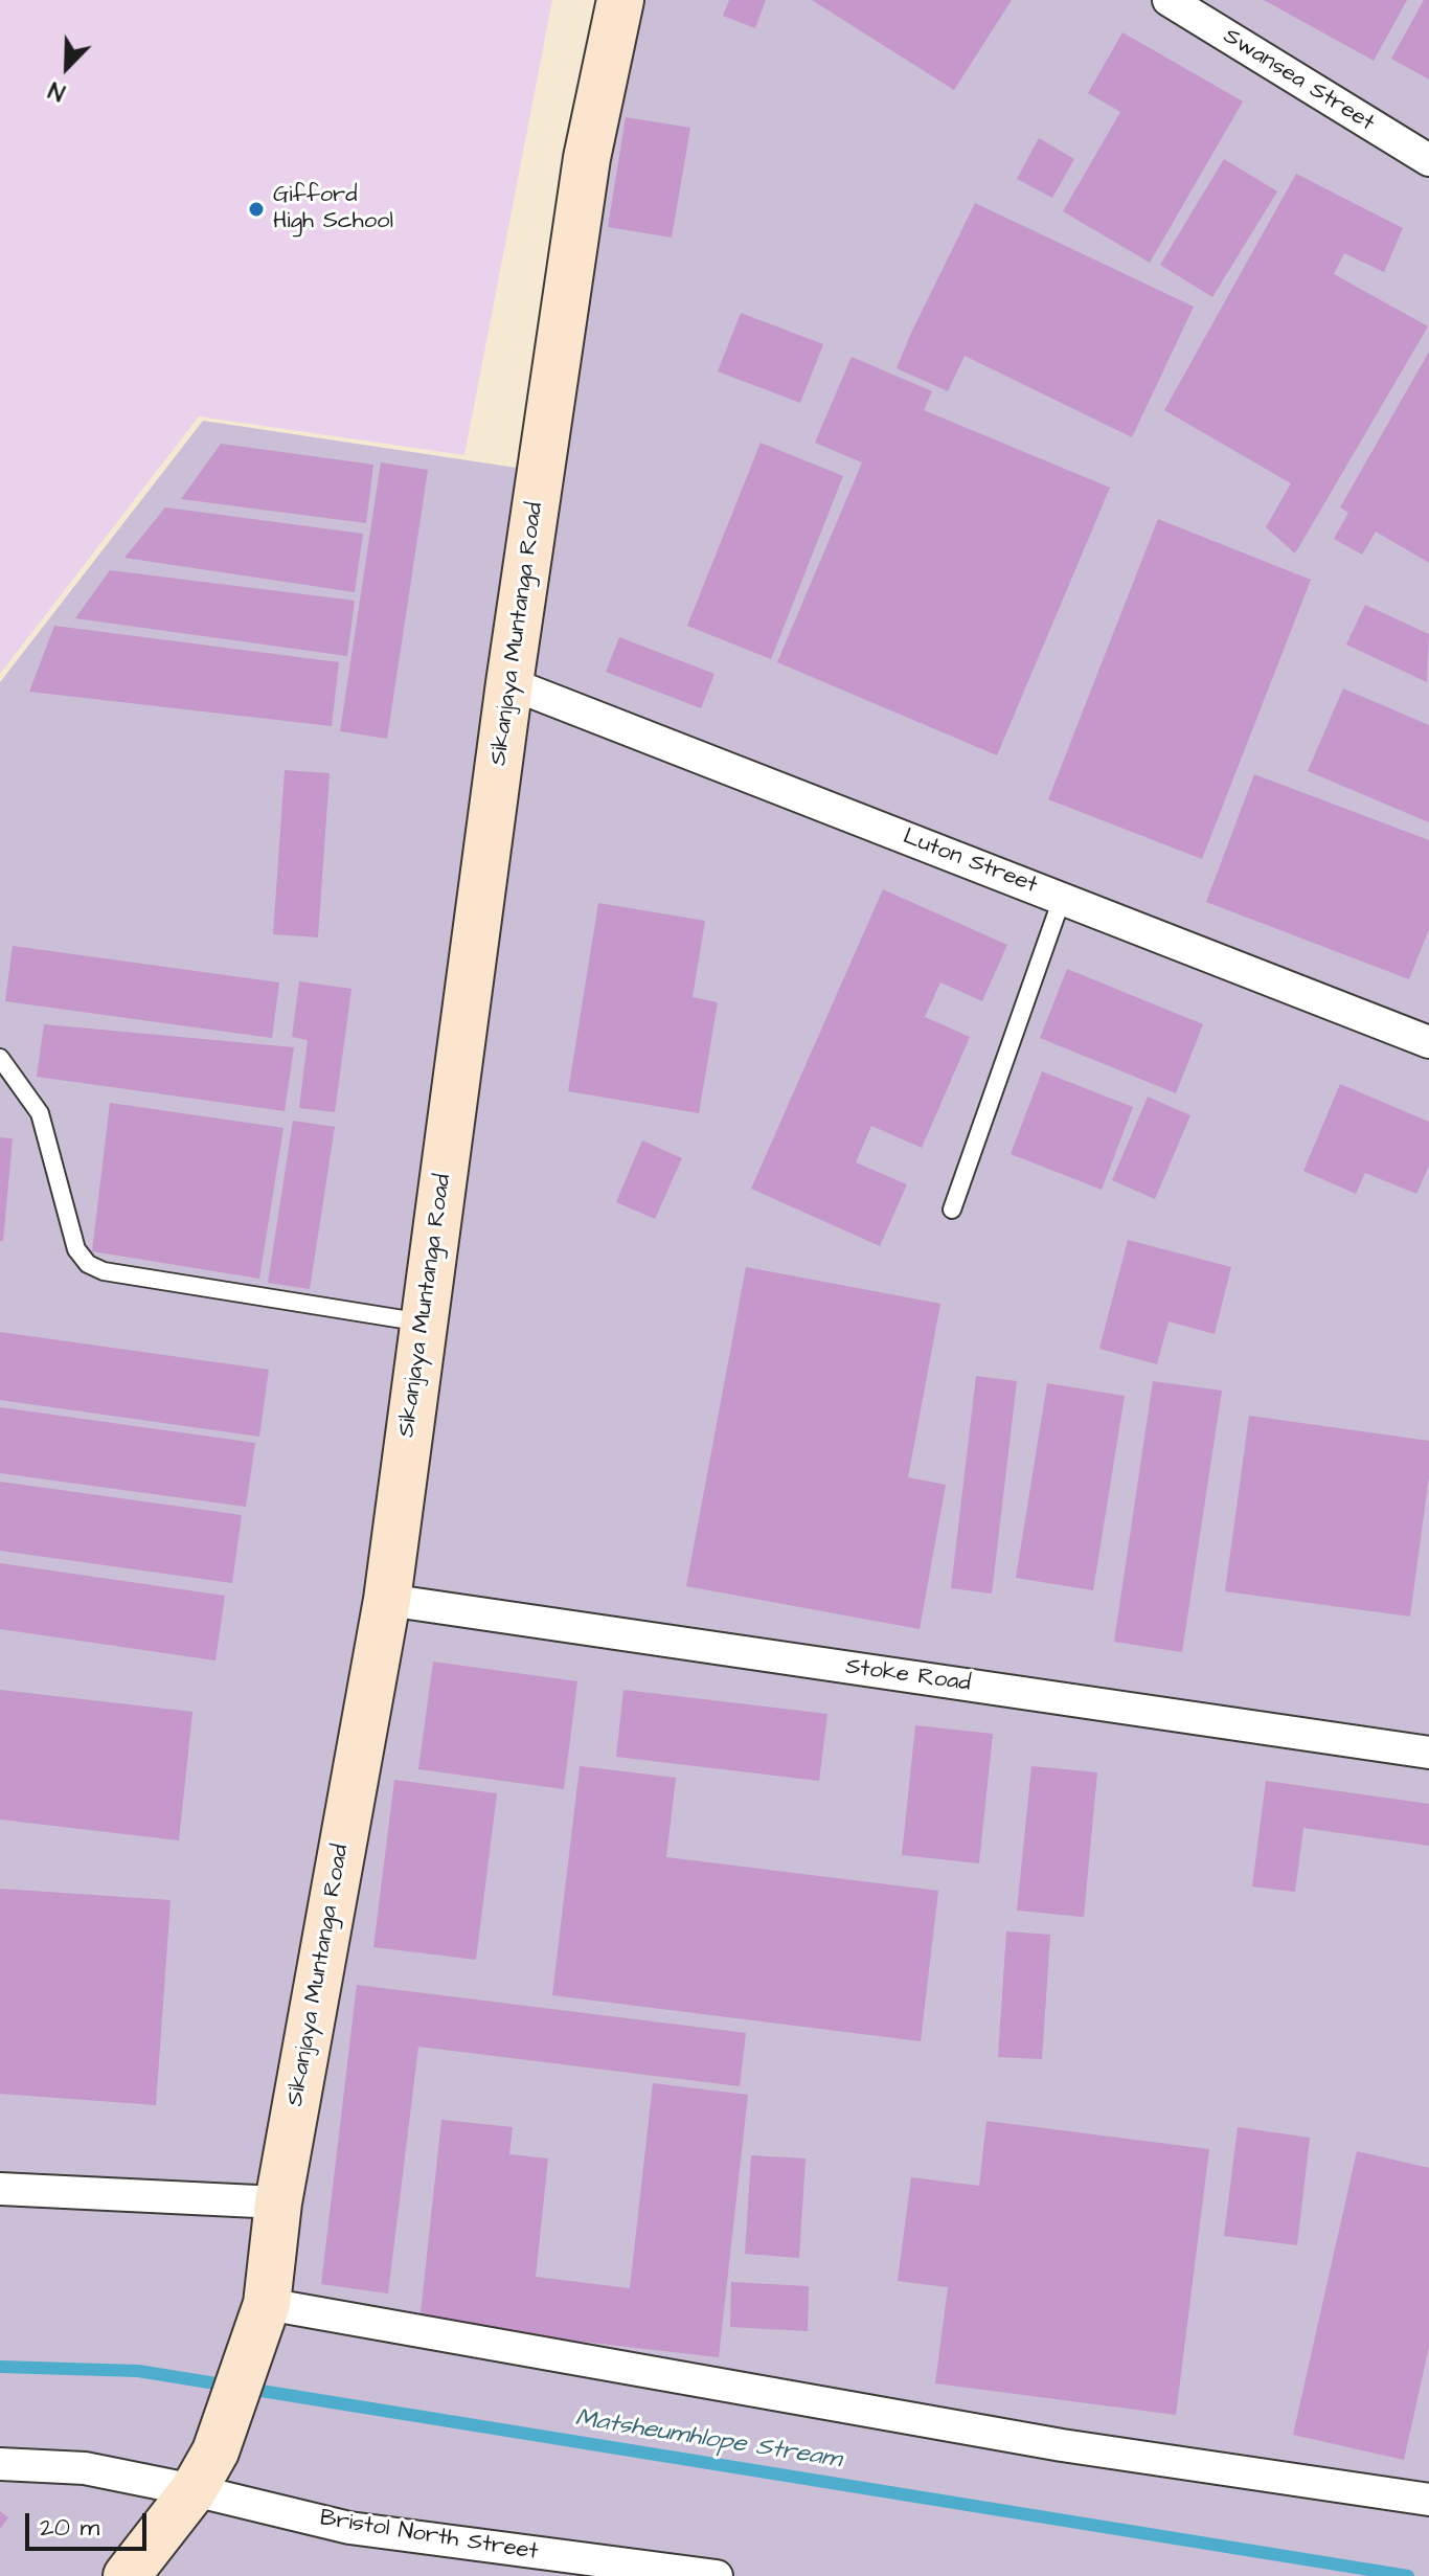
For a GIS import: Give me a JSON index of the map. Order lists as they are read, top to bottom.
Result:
{
  "streets": {
    "street": [
      "Swansea Street",
      "Sikanjaya Muntanga Road",
      "Luton Street",
      "Stoke Road",
      "Bristol North Street"
    ]
  },
  "crossings": [
    ["Sikanjaya Muntanga Road", "Luton Street"],
    ["Sikanjaya Muntanga Road", "Stoke Road"],
    ["Sikanjaya Muntanga Road", "Bristol North Street"]
  ],
  "water": ["Matsheumhlope Stream"],
  "places": ["Gifford High School"],
  "scale_bar": "20 m",
  "north": "bottom left"
}
